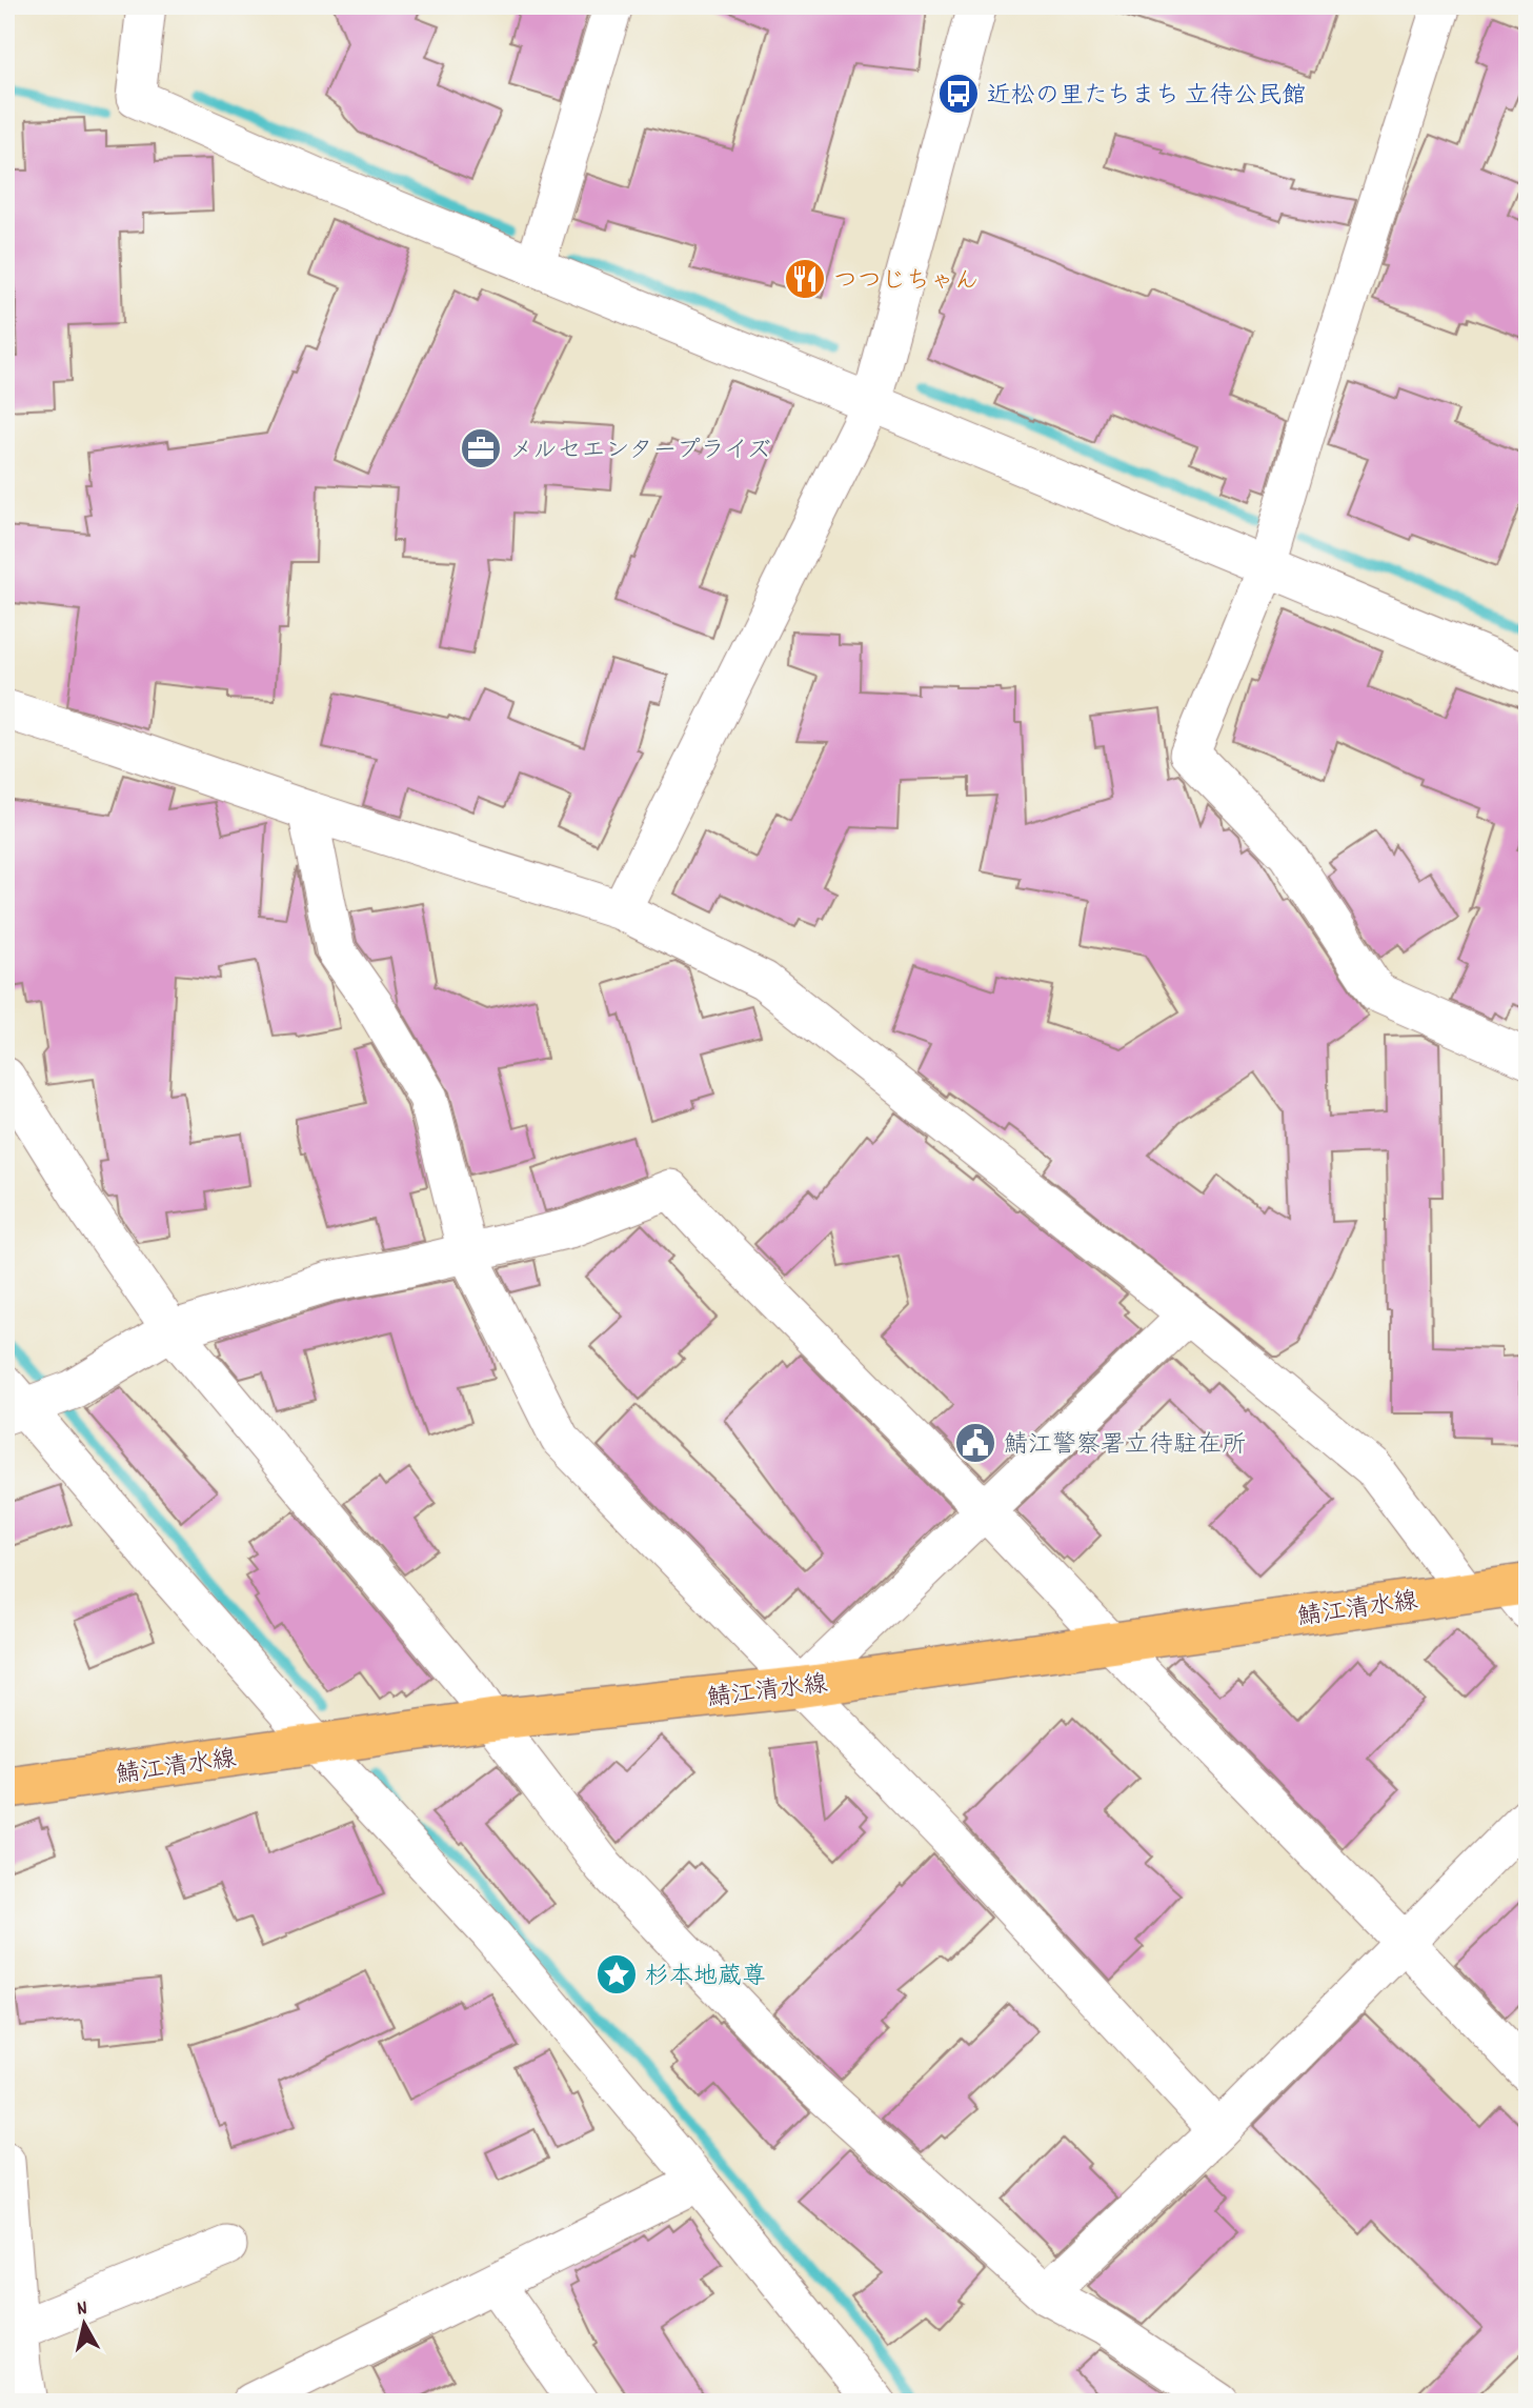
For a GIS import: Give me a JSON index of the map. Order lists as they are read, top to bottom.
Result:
{
  "streets": {
    "main road": ["鯖江清水線"]
  },
  "places": {
    "bus stop": ["近松の里たちまち 立待公民館"],
    "restaurant": ["つつじちゃん"],
    "office": ["メルセエンタープライズ"],
    "public building": ["鯖江警察署立待駐在所"],
    "place": ["杉本地蔵尊"]
  },
  "north": "top"
}
